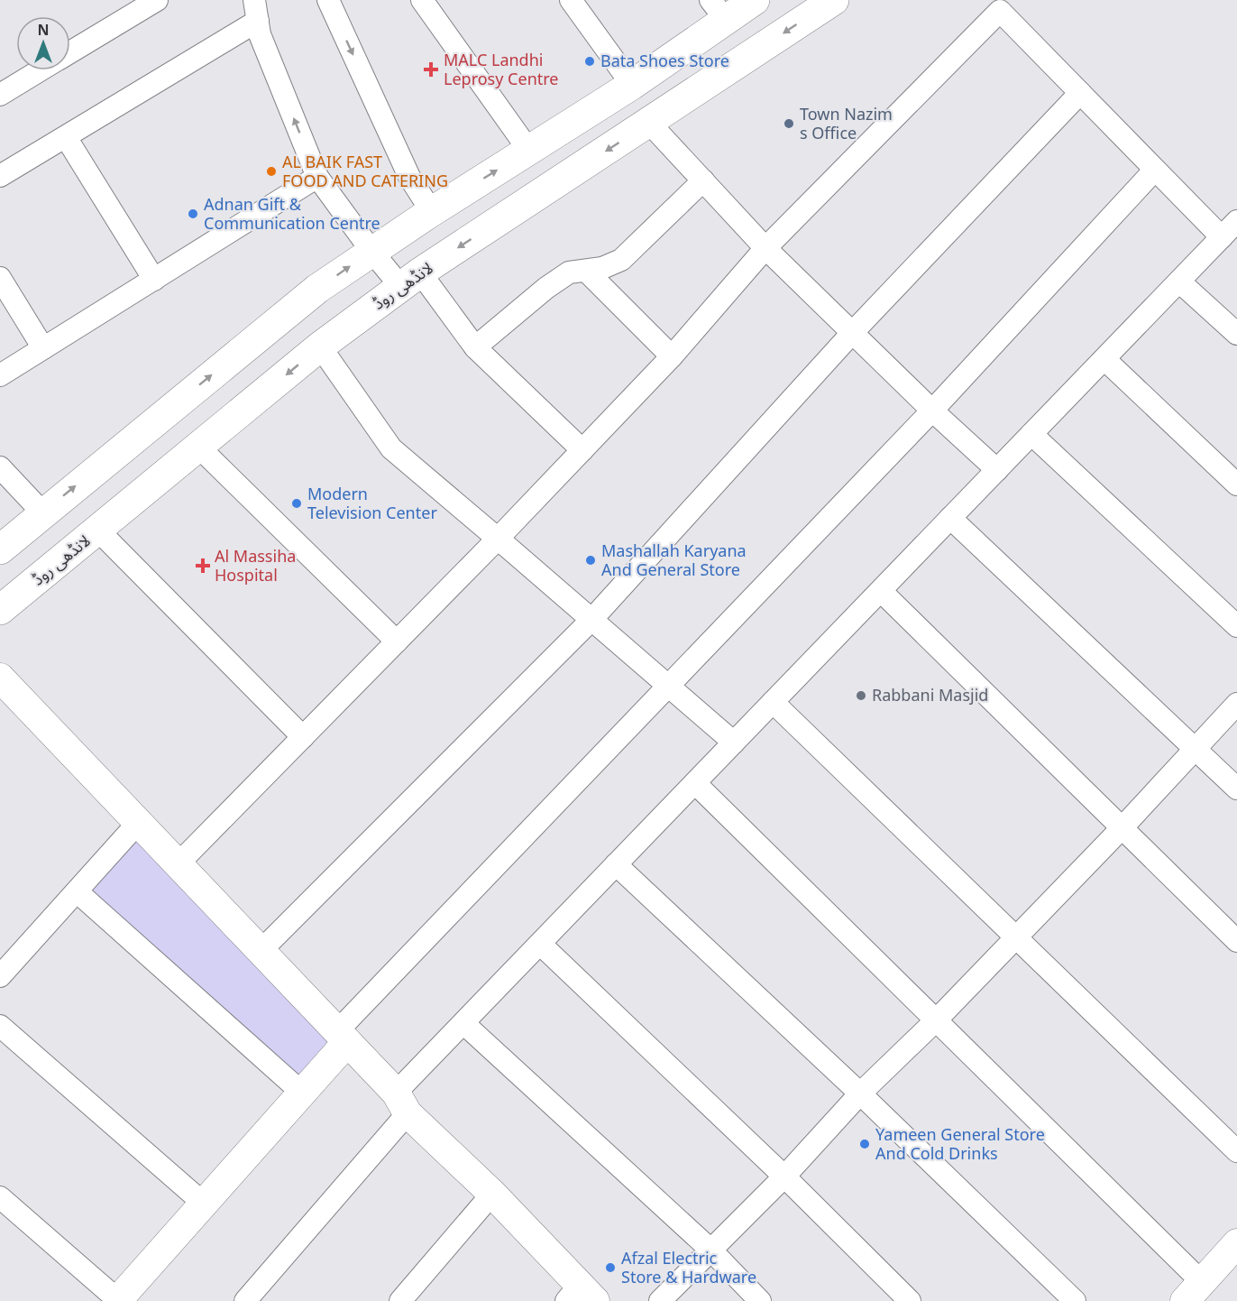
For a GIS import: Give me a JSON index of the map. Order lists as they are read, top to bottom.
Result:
{
  "streets": {
    "main road": ["لانڈھی روڈ"]
  },
  "places": {
    "other": [
      "Bata Shoes Store",
      "Town Nazim s Office",
      "AL BAIK FAST FOOD AND CATERING",
      "Adnan Gift & Communication Centre",
      "Modern Television Center",
      "Mashallah Karyana And General Store",
      "Rabbani Masjid",
      "Yameen General Store And Cold Drinks",
      "Afzal Electric Store & Hardware"
    ],
    "health": ["MALC Landhi Leprosy Centre", "Al Massiha Hospital"]
  },
  "north": "top"
}
